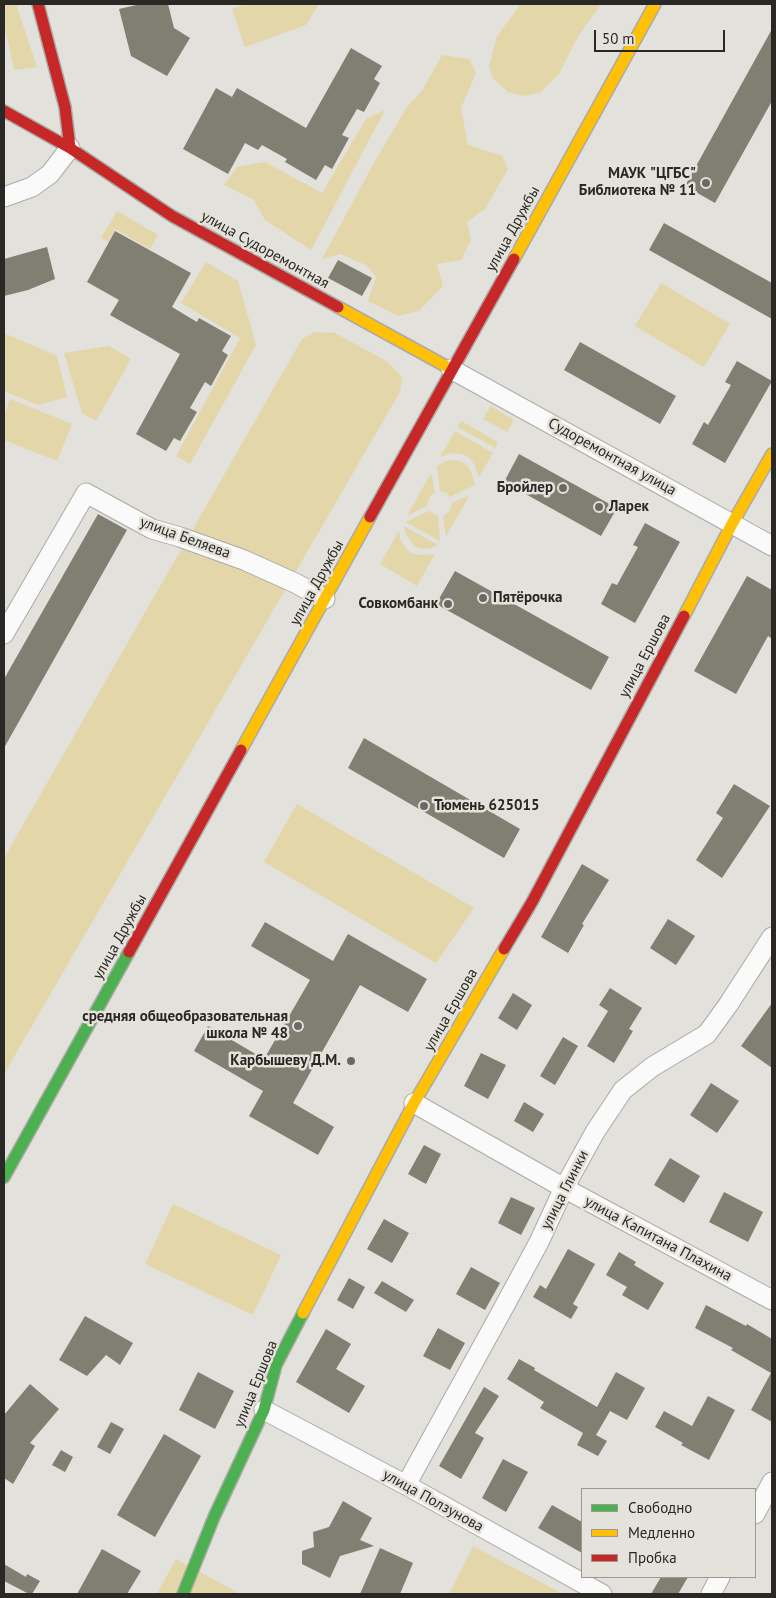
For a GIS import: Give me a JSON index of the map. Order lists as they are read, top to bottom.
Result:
{
  "streets": {
    "street": [
      "улица Дружбы",
      "улица Судоремонтная",
      "Судоремонтная улица",
      "улица Беляева",
      "улица Ершова",
      "улица Глинки",
      "улица Капитана Плахина",
      "улица Ползунова"
    ]
  },
  "crossings": [
    ["улица Дружбы", "улица Судоремонтная"],
    ["улица Дружбы", "Судоремонтная улица"],
    ["улица Дружбы", "улица Беляева"],
    ["улица Судоремонтная", "Судоремонтная улица"],
    ["Судоремонтная улица", "улица Ершова"],
    ["улица Ершова", "улица Капитана Плахина"],
    ["улица Ершова", "улица Ползунова"],
    ["улица Глинки", "улица Капитана Плахина"],
    ["улица Глинки", "улица Ползунова"]
  ],
  "places": [
    "МАУК \"ЦГБС\" Библиотека № 11",
    "Бройлер",
    "Ларек",
    "Пятёрочка",
    "Совкомбанк",
    "Тюмень 625015",
    "средняя общеобразовательная школа № 48",
    "Карбышеву Д.М."
  ],
  "legend": ["Свободно", "Медленно", "Пробка"],
  "scale_bar": "50 m"
}
